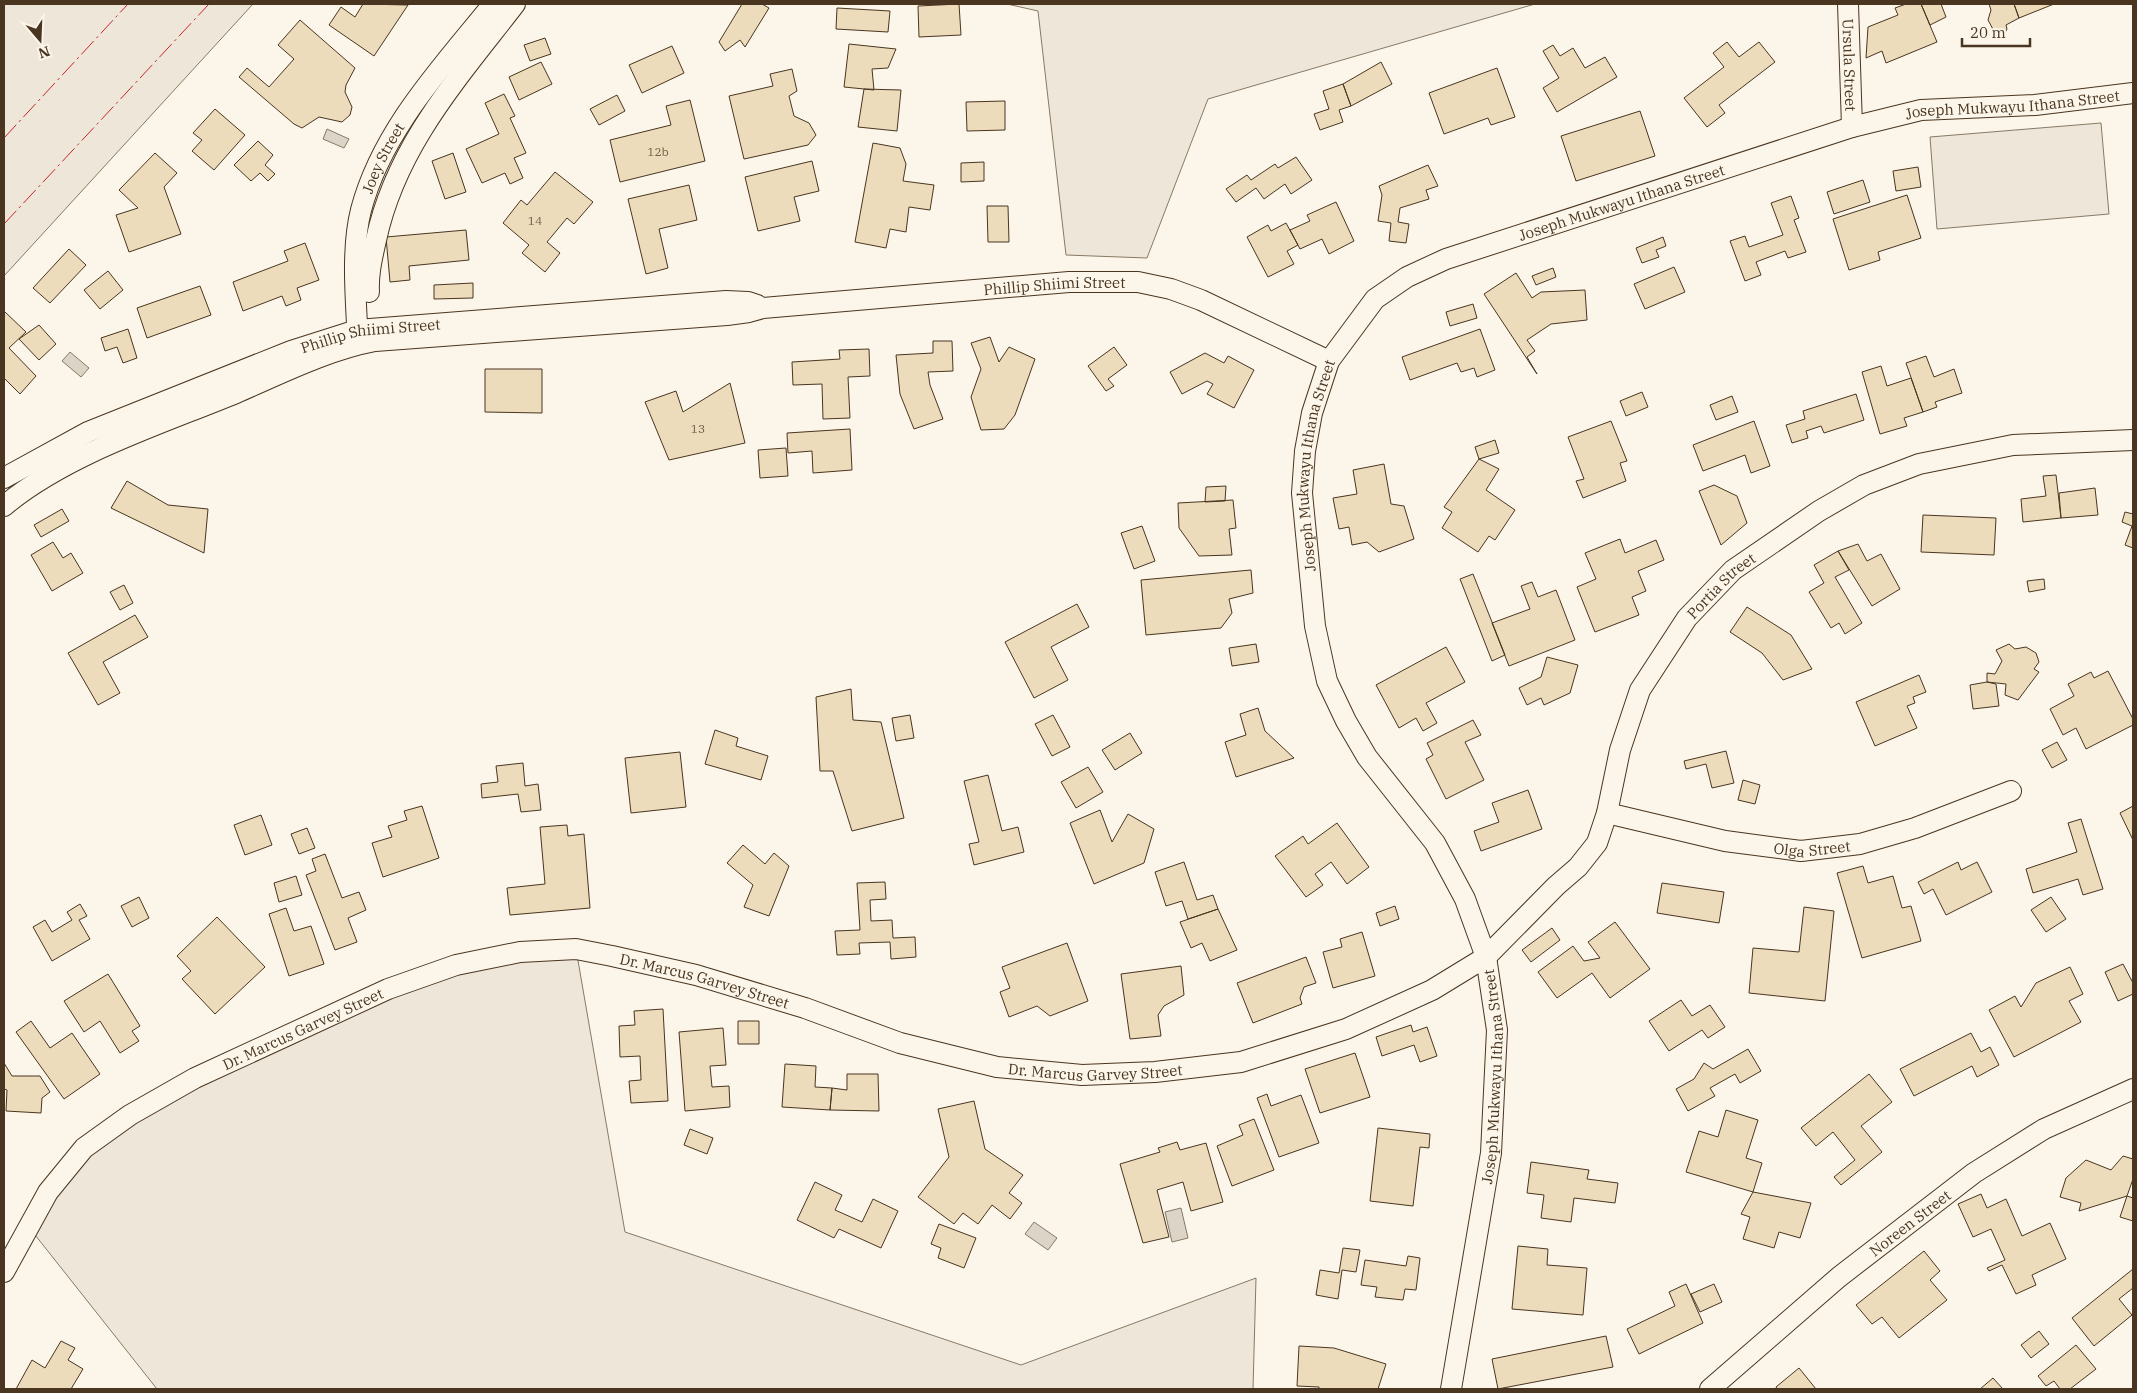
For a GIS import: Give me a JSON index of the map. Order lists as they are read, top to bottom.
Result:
{
  "streets": {
    "street": [
      "Ursula Street",
      "Joseph Mukwayu Ithana Street",
      "Joey Street",
      "Phillip Shiimi Street",
      "Portia Street",
      "Olga Street",
      "Dr. Marcus Garvey Street",
      "Noreen Street"
    ]
  },
  "crossings": [
    ["Ursula Street", "Joseph Mukwayu Ithana Street"],
    ["Joseph Mukwayu Ithana Street", "Phillip Shiimi Street"],
    ["Joseph Mukwayu Ithana Street", "Portia Street"],
    ["Joseph Mukwayu Ithana Street", "Dr. Marcus Garvey Street"],
    ["Joey Street", "Phillip Shiimi Street"],
    ["Portia Street", "Olga Street"],
    ["Portia Street", "Dr. Marcus Garvey Street"]
  ],
  "house_numbers": ["12b", "14", "13"],
  "scale_bar": "20 m",
  "north": "bottom"
}
